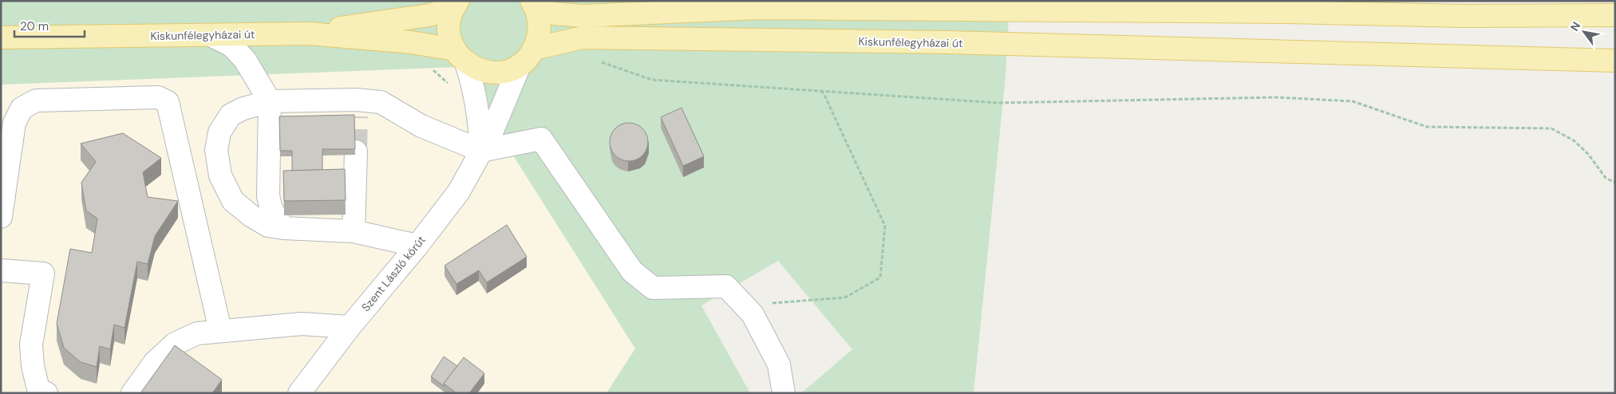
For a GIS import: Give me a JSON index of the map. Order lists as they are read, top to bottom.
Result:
{
  "streets": {
    "main road": ["Kiskunfélegyházai út"],
    "street": ["Szent László körút"]
  },
  "crossings": [
    ["Kiskunfélegyházai út", "Szent László körút"]
  ],
  "scale_bar": "20 m",
  "north": "top left"
}
